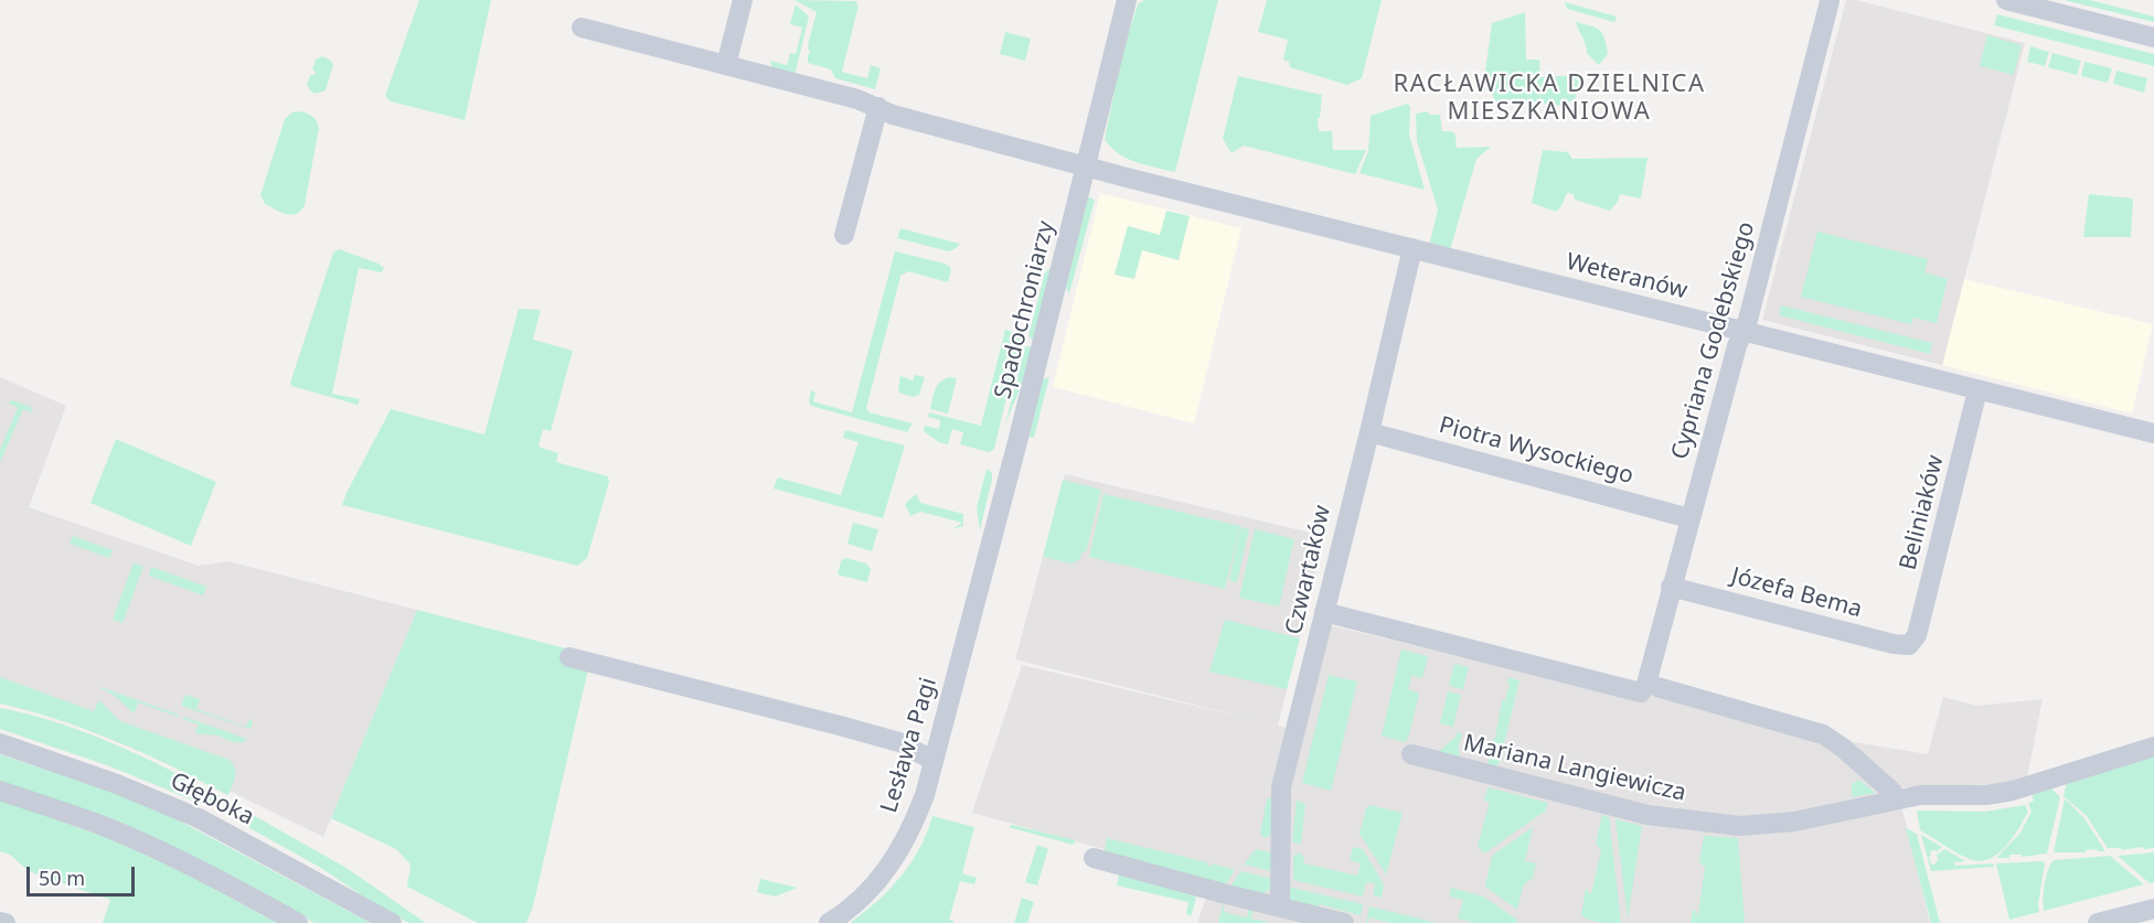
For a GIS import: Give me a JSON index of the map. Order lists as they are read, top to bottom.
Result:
{
  "streets": {
    "street": [
      "Weteranów",
      "Spadochroniarzy",
      "Cypriana Godebskiego",
      "Piotra Wysockiego",
      "Beliniaków",
      "Czwartaków",
      "Józefa Bema",
      "Lesława Pagi",
      "Mariana Langiewicza",
      "Głęboka"
    ]
  },
  "crossings": [
    ["Weteranów", "Spadochroniarzy"],
    ["Weteranów", "Cypriana Godebskiego"],
    ["Weteranów", "Beliniaków"],
    ["Weteranów", "Czwartaków"],
    ["Spadochroniarzy", "Lesława Pagi"],
    ["Cypriana Godebskiego", "Piotra Wysockiego"],
    ["Cypriana Godebskiego", "Józefa Bema"],
    ["Piotra Wysockiego", "Czwartaków"],
    ["Beliniaków", "Józefa Bema"]
  ],
  "districts": ["RACŁAWICKA DZIELNICA MIESZKANIOWA"],
  "scale_bar": "50 m"
}
